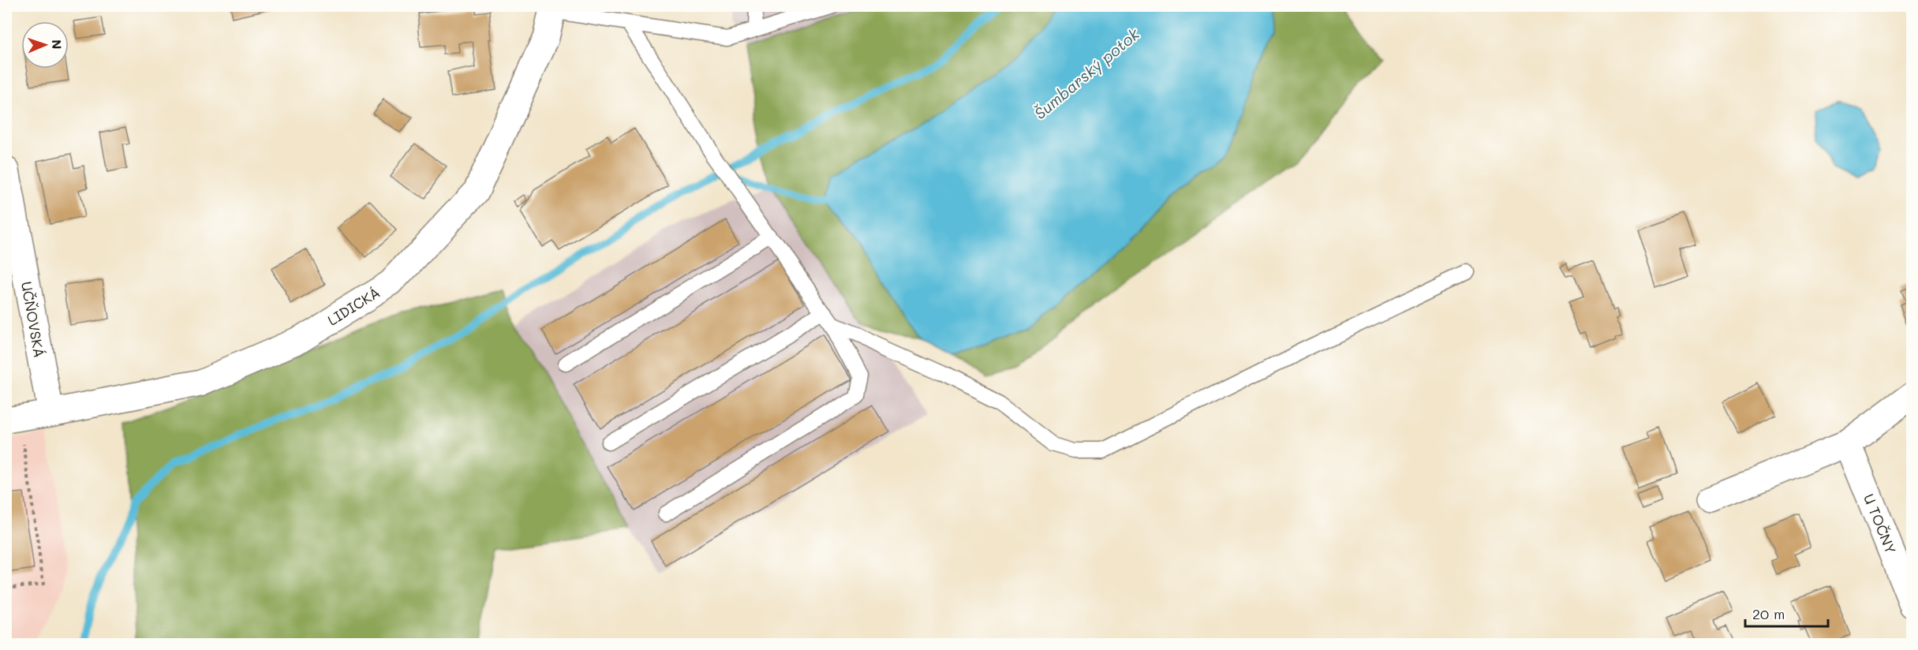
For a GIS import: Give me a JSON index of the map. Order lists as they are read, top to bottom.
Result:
{
  "streets": {
    "street": ["LIDICKÁ", "UČŇOVSKÁ", "U TOČNY"]
  },
  "crossings": [
    ["LIDICKÁ", "UČŇOVSKÁ"]
  ],
  "water": ["Šumbarský potok"],
  "scale_bar": "20 m",
  "north": "right"
}
